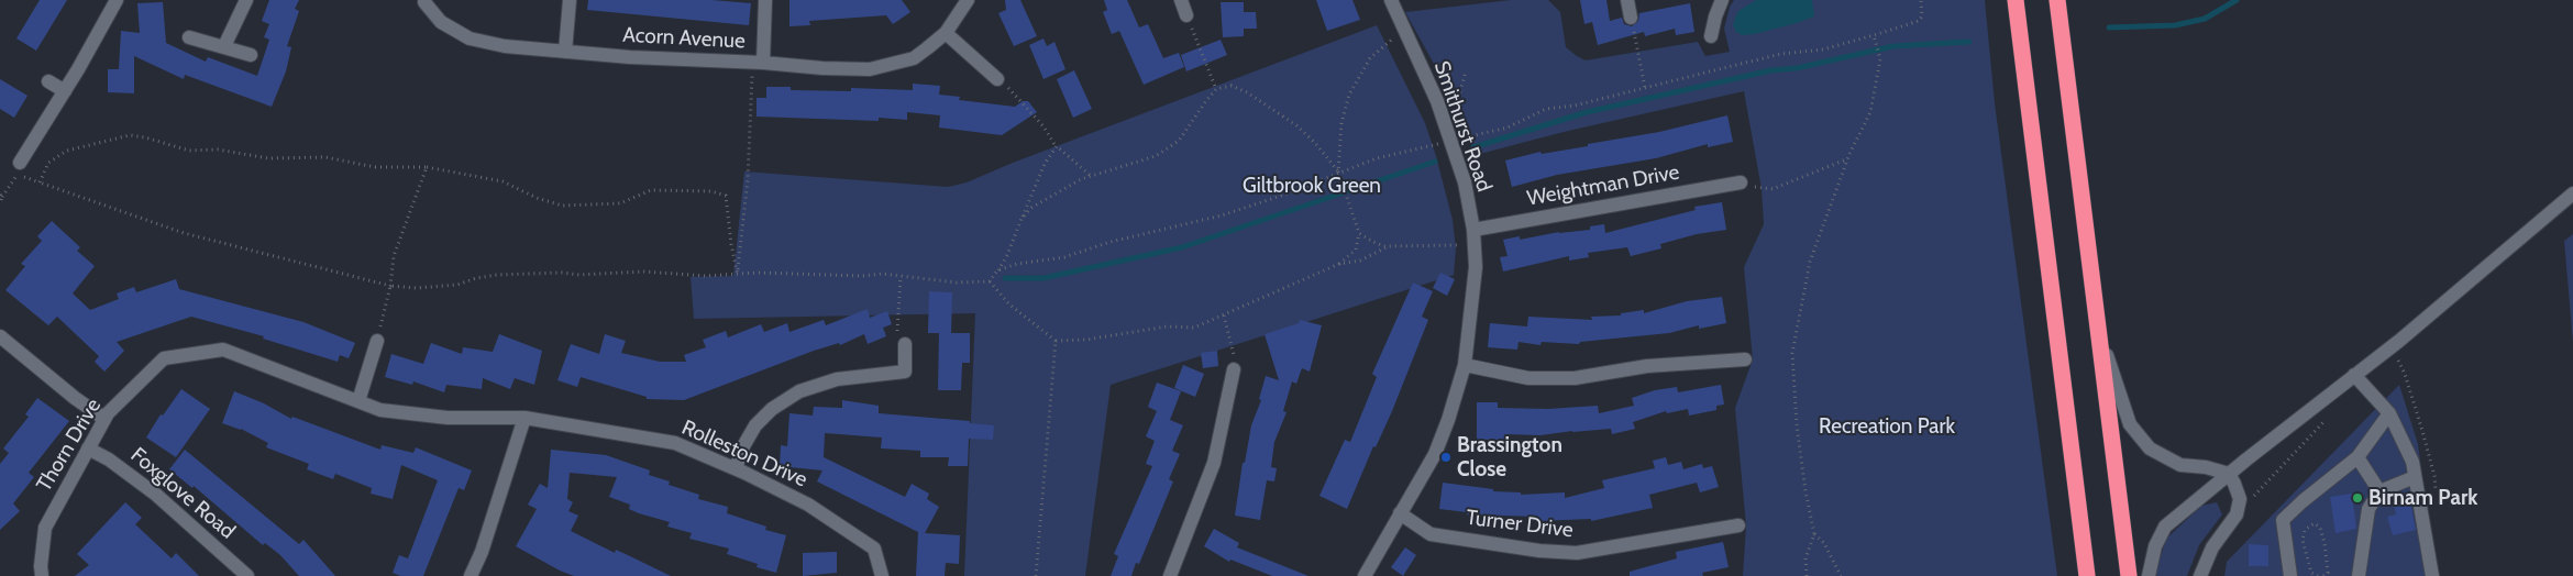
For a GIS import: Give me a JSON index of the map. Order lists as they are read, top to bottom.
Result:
{
  "streets": {
    "street": [
      "Acorn Avenue",
      "Smithurst Road",
      "Weightman Drive",
      "Thorn Drive",
      "Rolleston Drive",
      "Foxglove Road",
      "Turner Drive"
    ]
  },
  "crossings": [
    ["Smithurst Road", "Weightman Drive"],
    ["Smithurst Road", "Turner Drive"],
    ["Thorn Drive", "Rolleston Drive"],
    ["Thorn Drive", "Foxglove Road"]
  ],
  "parks": ["Giltbrook Green", "Recreation Park"],
  "places": ["Brassington Close", "Birnam Park"]
}
